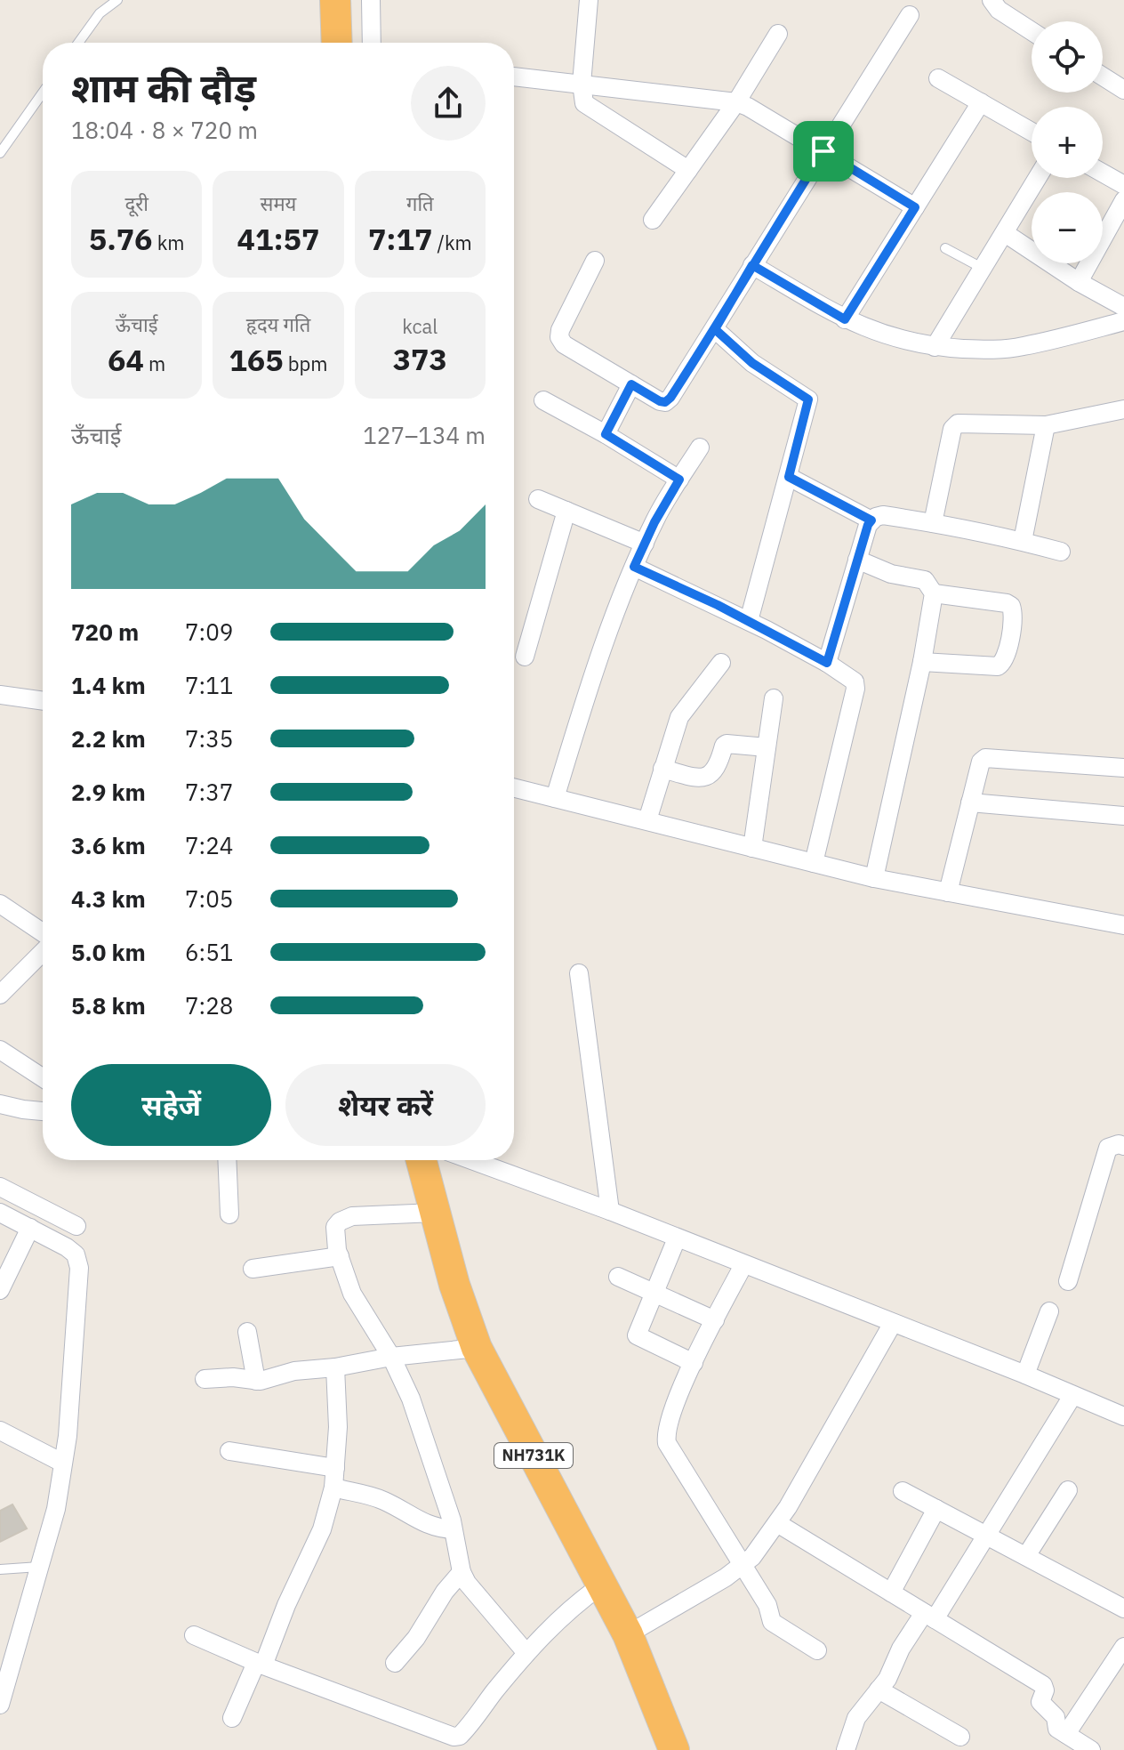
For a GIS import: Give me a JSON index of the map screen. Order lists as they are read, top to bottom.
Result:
{
  "streets": {
    "highway": ["NH731K"]
  },
  "page": {
    "map_buttons": ["+", "−"],
    "heading": ["शाम की दौड़", "18:04 · 8 × 720 m"],
    "stats": [
      ["दूरी", "5.76 km"],
      ["समय", "41:57"],
      ["गति", "7:17 /km"],
      ["ऊँचाई", "64 m"],
      ["हृदय गति", "165 bpm"],
      ["kcal", "373"]
    ],
    "chart": ["ऊँचाई", "127–134 m"],
    "list": [
      {
        "name": "720 m",
        "note": "7:09"
      },
      {
        "name": "1.4 km",
        "note": "7:11"
      },
      {
        "name": "2.2 km",
        "note": "7:35"
      },
      {
        "name": "2.9 km",
        "note": "7:37"
      },
      {
        "name": "3.6 km",
        "note": "7:24"
      },
      {
        "name": "4.3 km",
        "note": "7:05"
      },
      {
        "name": "5.0 km",
        "note": "6:51"
      },
      {
        "name": "5.8 km",
        "note": "7:28"
      }
    ],
    "buttons": ["सहेजें", "शेयर करें"]
  }
}
